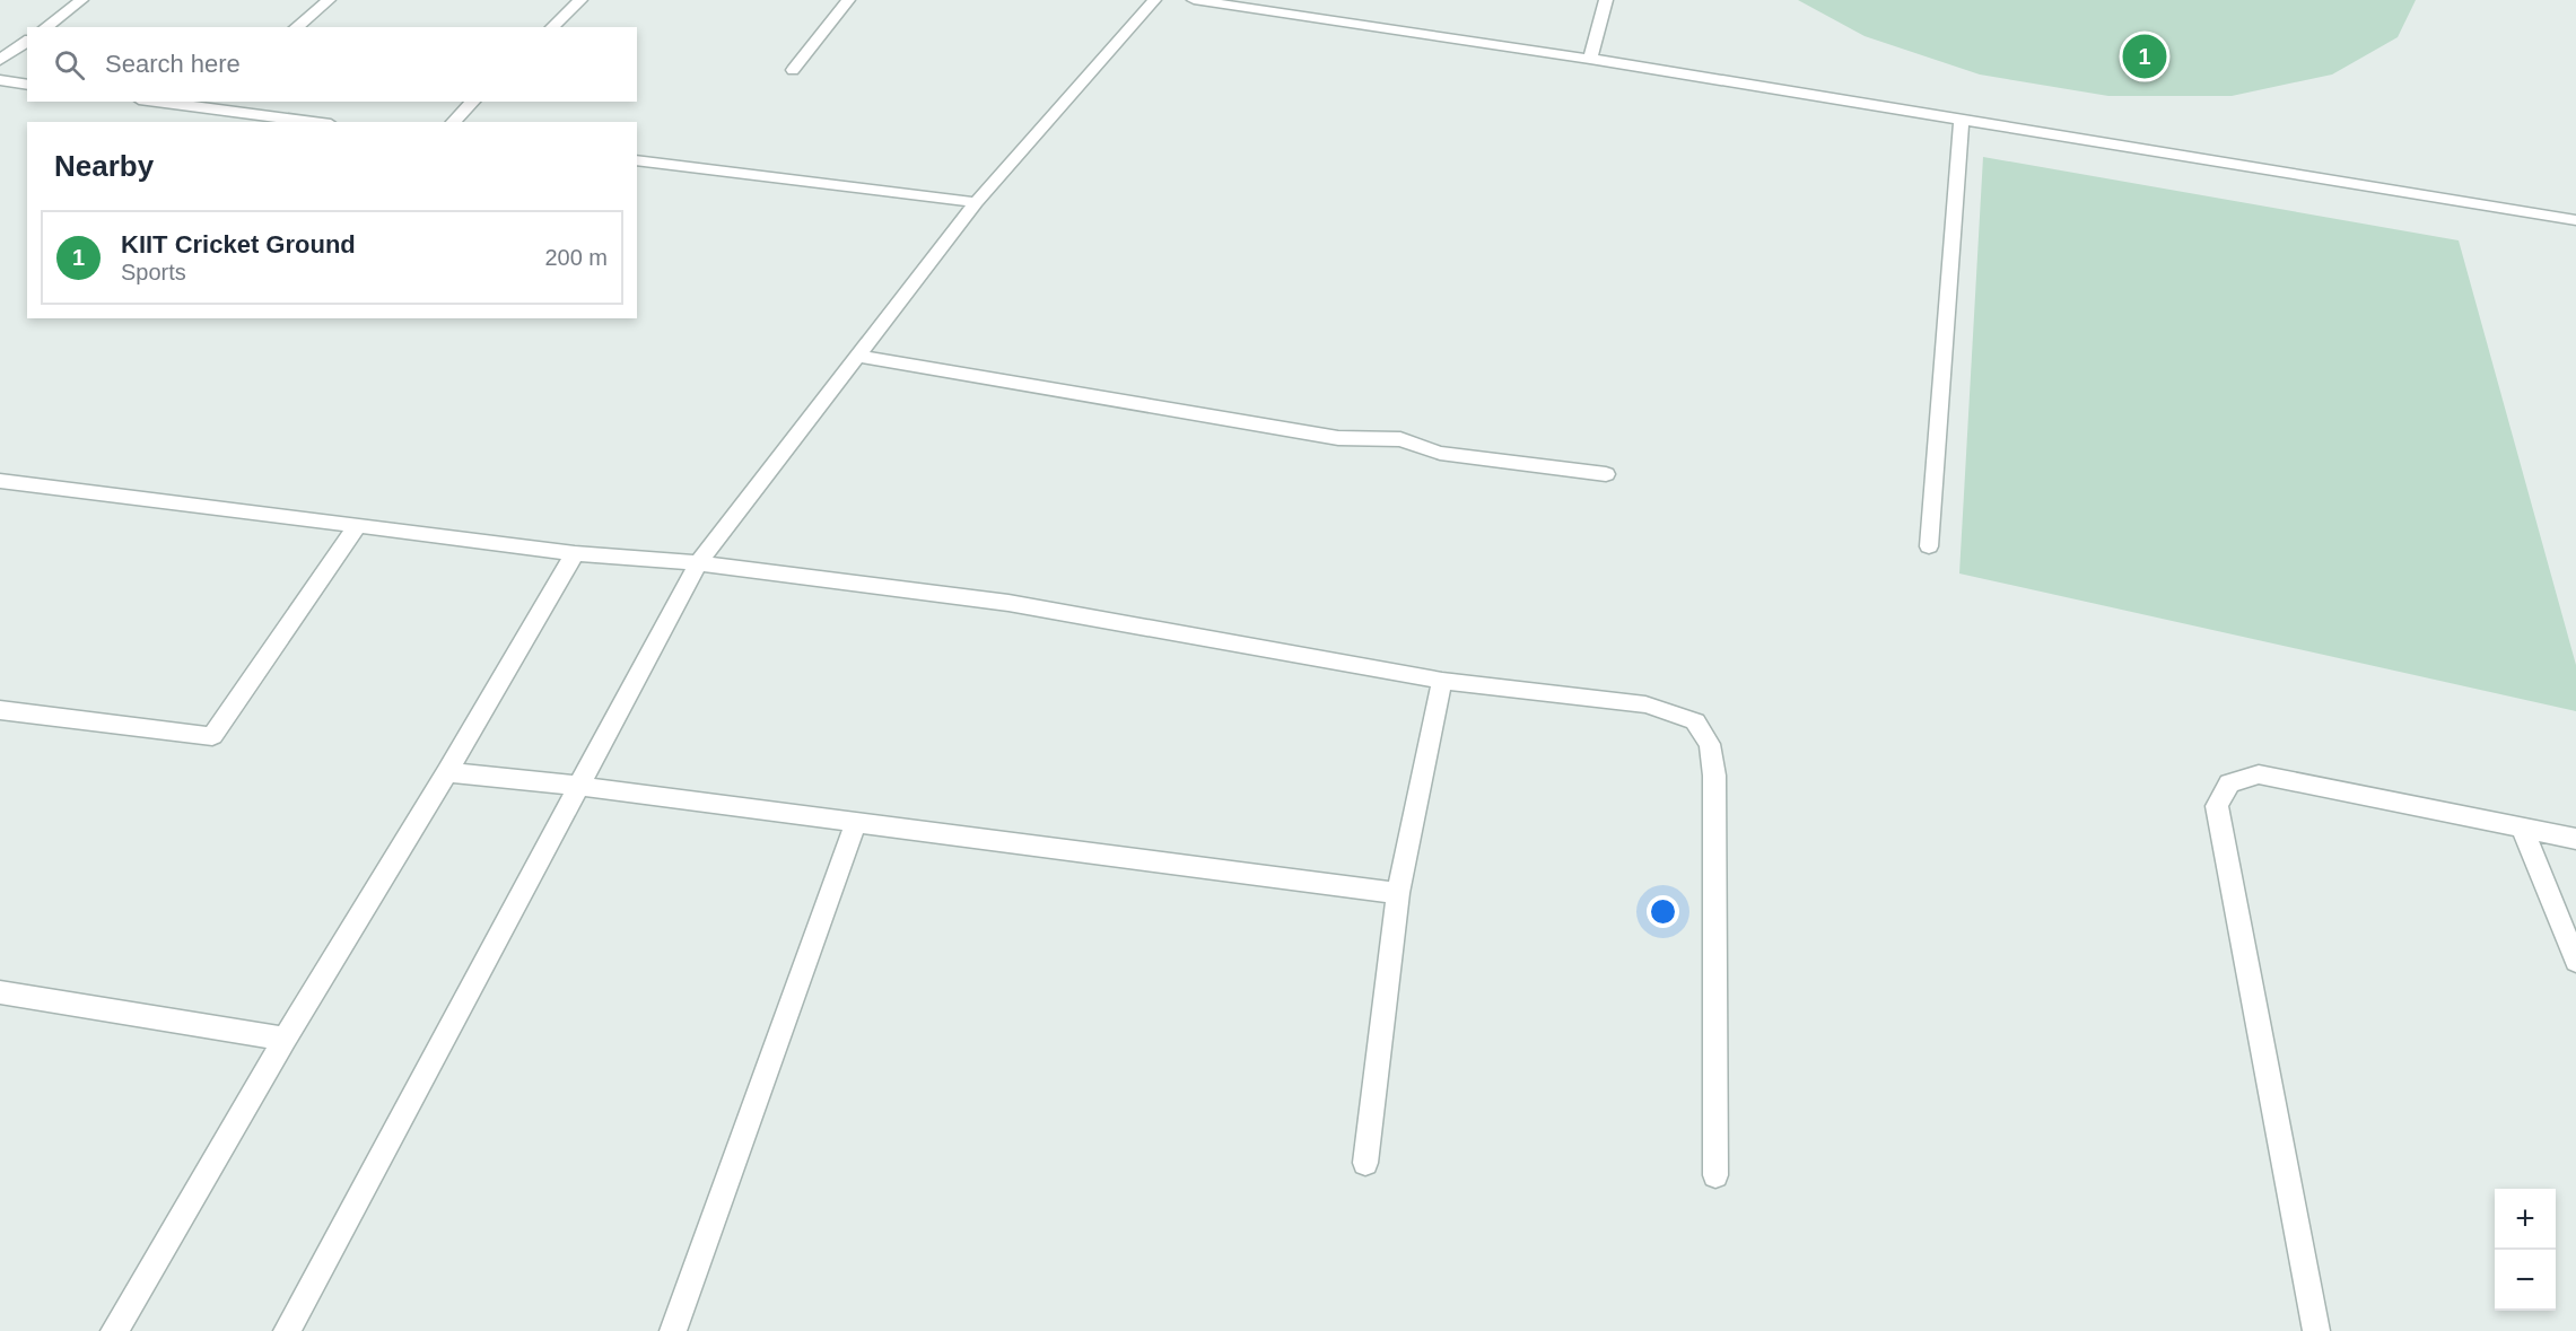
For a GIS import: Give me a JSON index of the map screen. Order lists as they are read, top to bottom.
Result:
{
  "page": {
    "search": "Search here",
    "pins": "1",
    "heading": "Nearby",
    "list": [
      {
        "mark": "1",
        "name": "KIIT Cricket Ground",
        "note": "Sports",
        "value": "200 m"
      }
    ],
    "map_buttons": ["+", "−"]
  }
}
